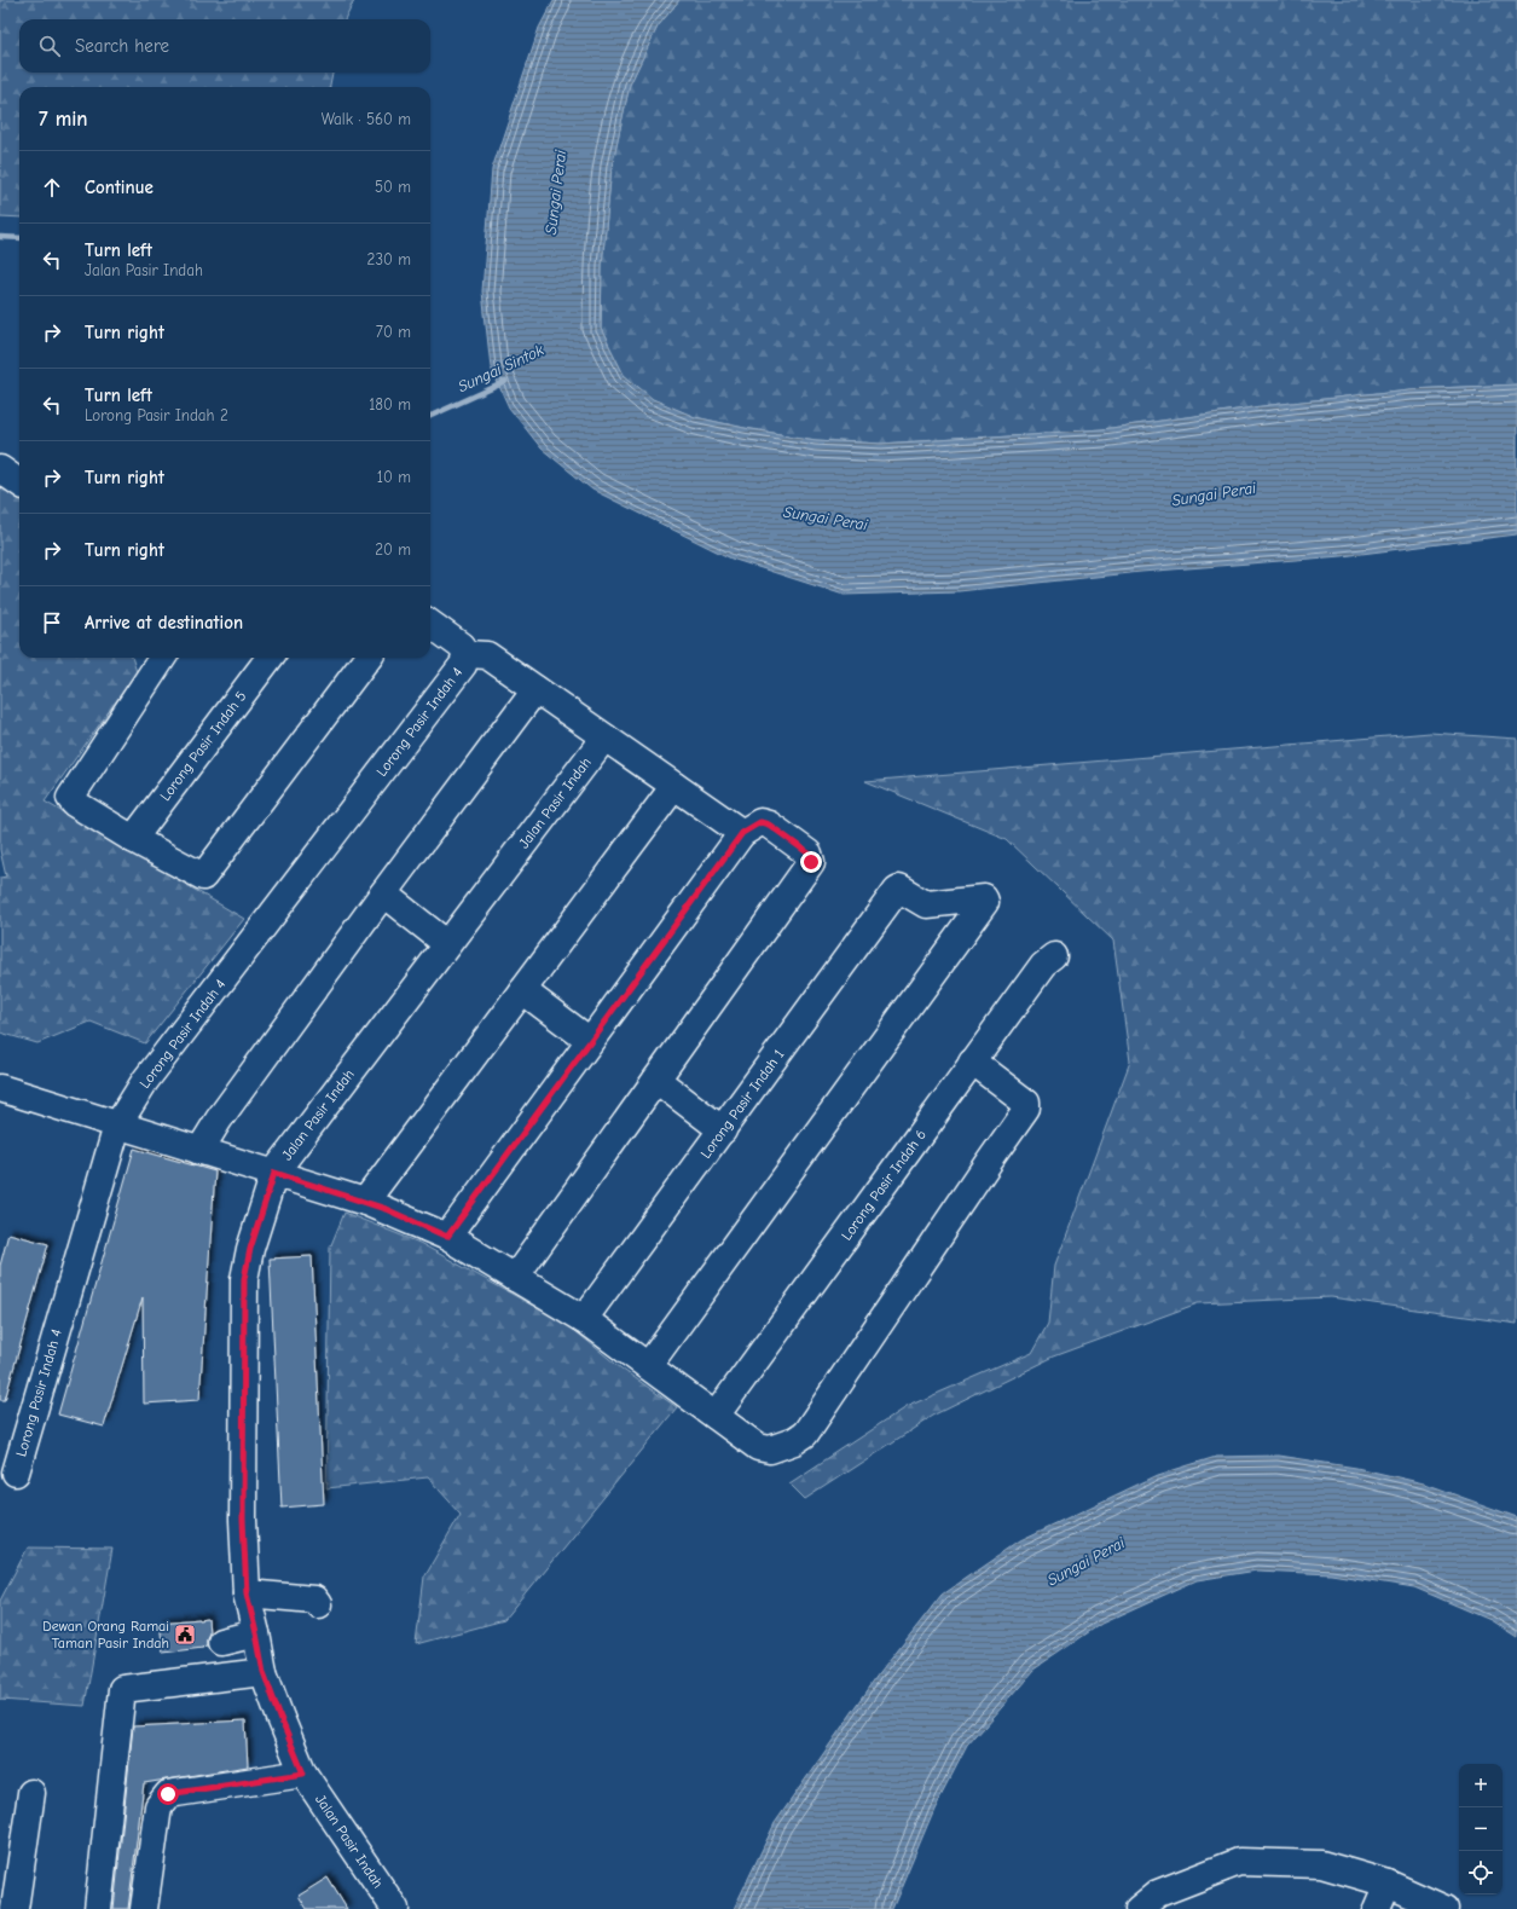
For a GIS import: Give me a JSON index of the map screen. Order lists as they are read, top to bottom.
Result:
{
  "streets": {
    "street": [
      "Lorong Pasir Indah 4",
      "Lorong Pasir Indah 5",
      "Jalan Pasir Indah",
      "Lorong Pasir Indah 1",
      "Lorong Pasir Indah 6"
    ]
  },
  "water": ["Sungai Perai", "Sungai Sintok"],
  "places": {
    "public building": ["Dewan Orang Ramai Taman Pasir Indah"]
  },
  "page": {
    "search": "Search here",
    "heading": ["7 min", "Walk · 560 m"],
    "list": [
      ["Continue", "50 m"],
      ["Turn left", "Jalan Pasir Indah", "230 m"],
      ["Turn right", "70 m"],
      ["Turn left", "Lorong Pasir Indah 2", "180 m"],
      ["Turn right", "10 m"],
      ["Turn right", "20 m"],
      "Arrive at destination"
    ],
    "map_buttons": ["+", "−"]
  }
}
